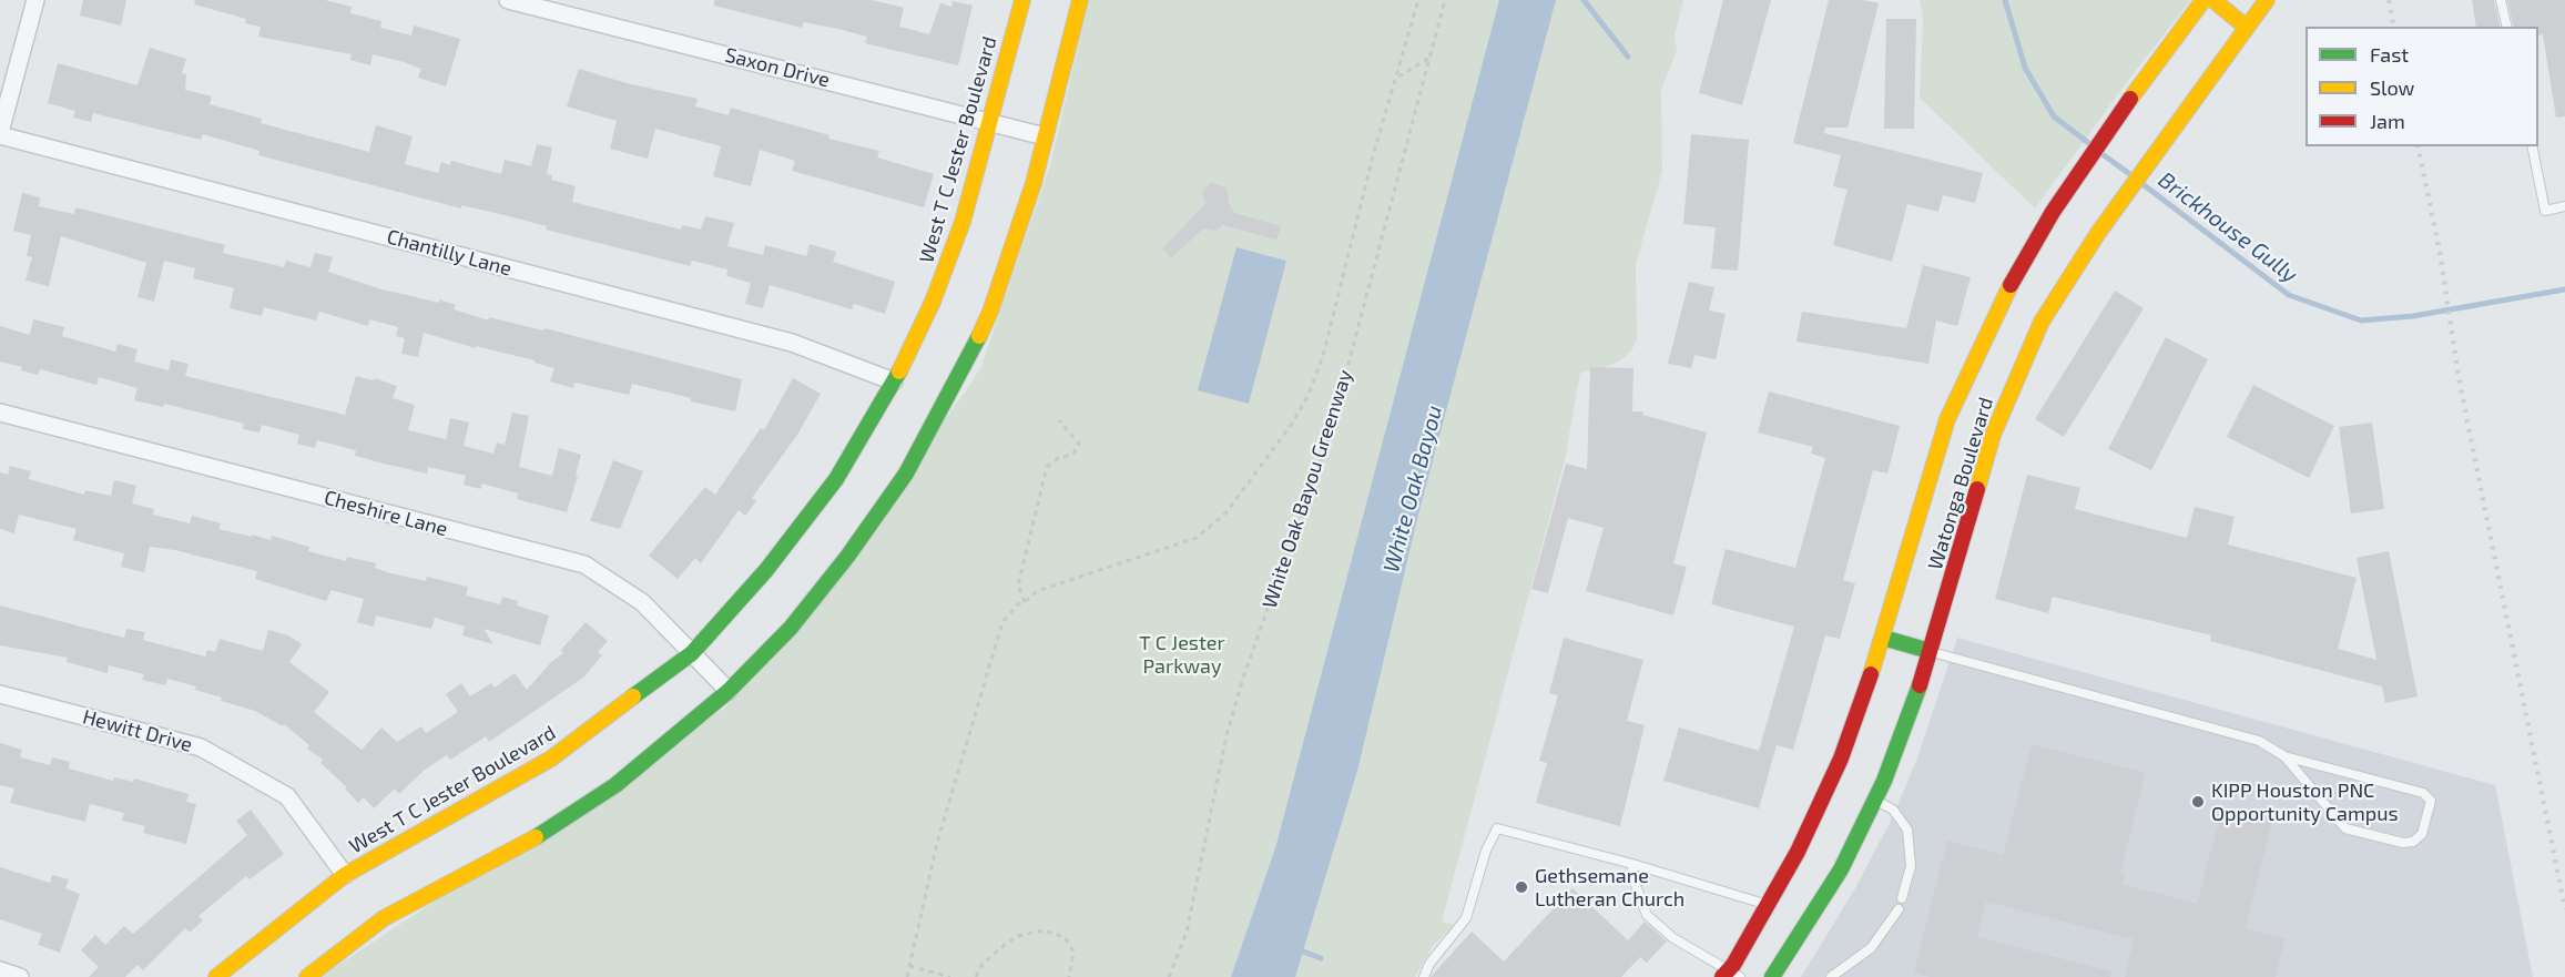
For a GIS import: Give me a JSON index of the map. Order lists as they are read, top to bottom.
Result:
{
  "streets": {
    "main road": ["West T C Jester Boulevard", "Watonga Boulevard"],
    "street": [
      "Saxon Drive",
      "Chantilly Lane",
      "Cheshire Lane",
      "Hewitt Drive"
    ],
    "path": ["White Oak Bayou Greenway"]
  },
  "crossings": [
    ["Saxon Drive", "West T C Jester Boulevard"],
    ["West T C Jester Boulevard", "Chantilly Lane"],
    ["West T C Jester Boulevard", "Cheshire Lane"],
    ["West T C Jester Boulevard", "Hewitt Drive"]
  ],
  "water": ["Brickhouse Gully", "White Oak Bayou"],
  "parks": ["T C Jester Parkway"],
  "places": ["KIPP Houston PNC Opportunity Campus", "Gethsemane Lutheran Church"],
  "legend": ["Fast", "Slow", "Jam"]
}
